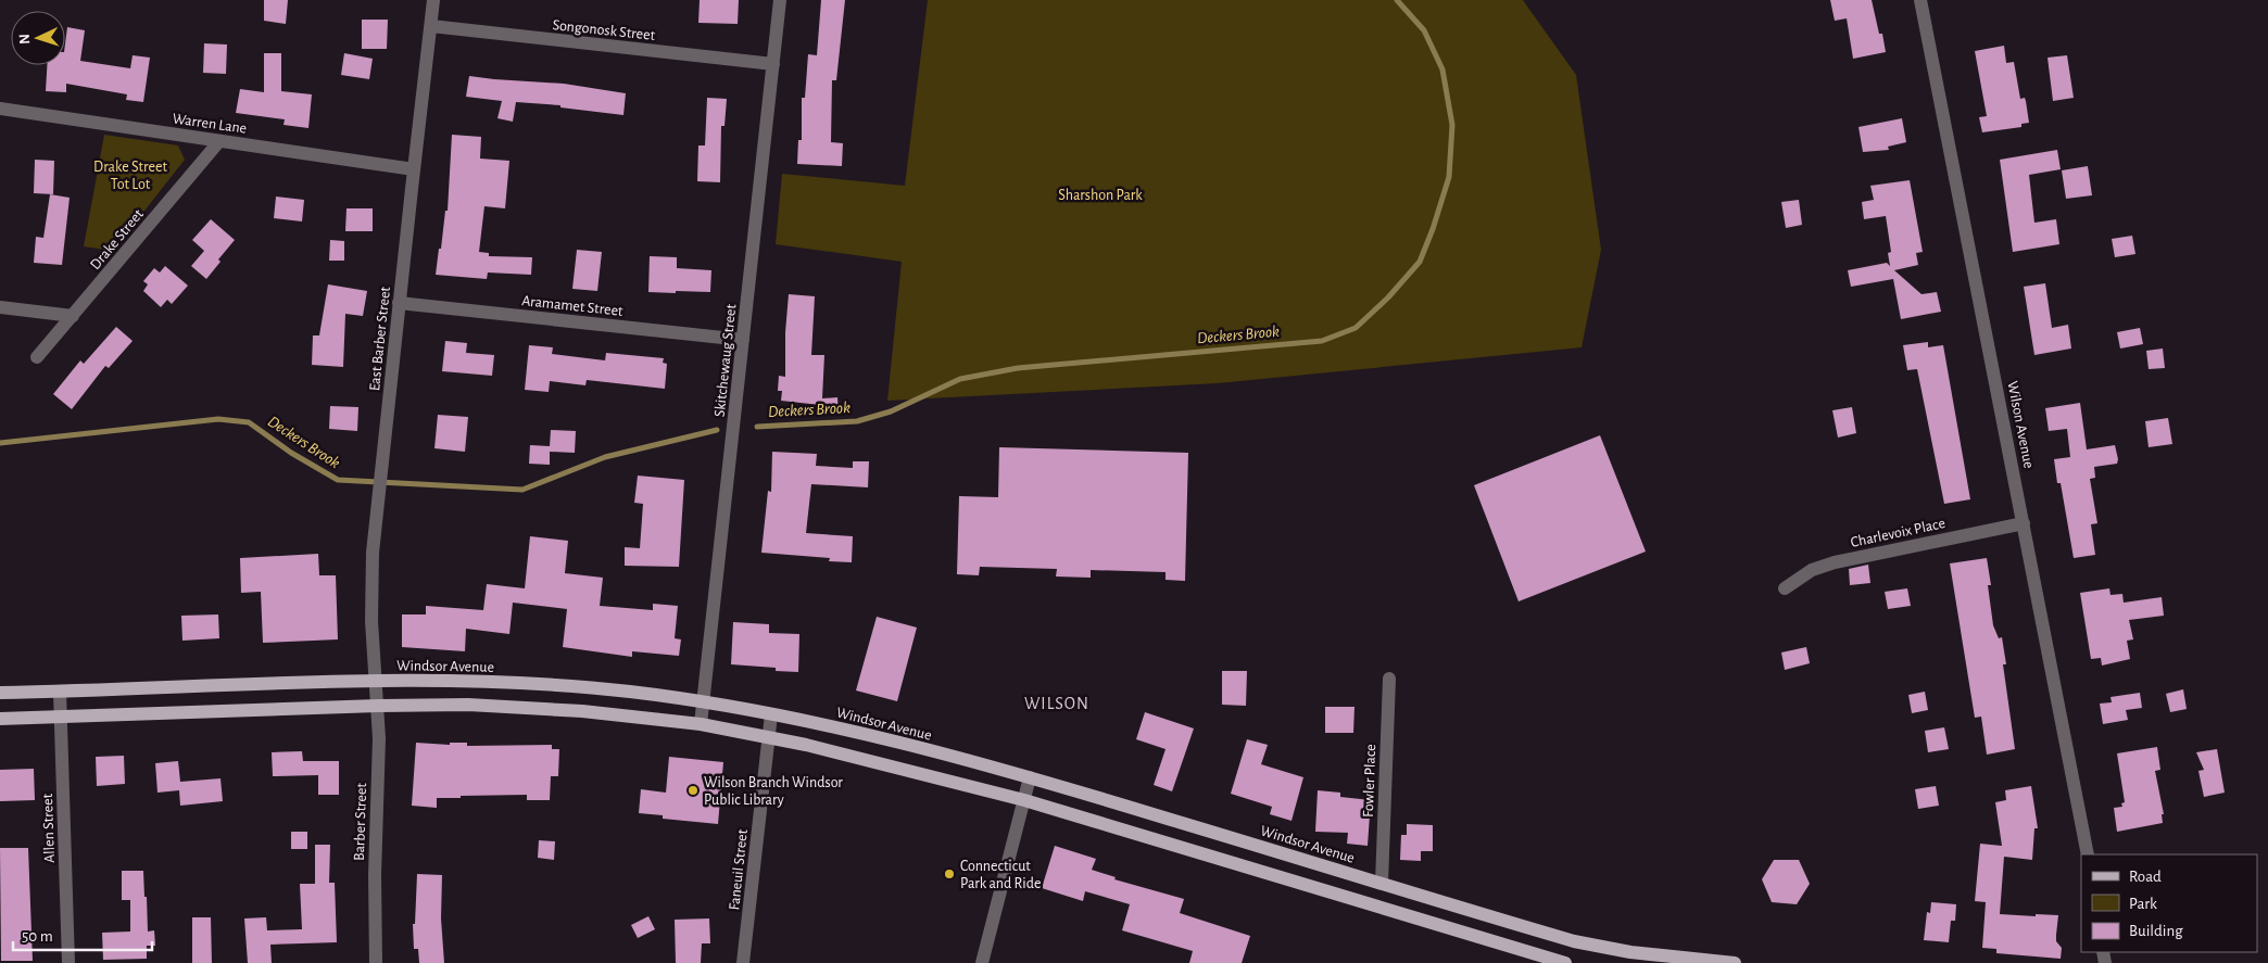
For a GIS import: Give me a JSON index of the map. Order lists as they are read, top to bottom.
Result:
{
  "streets": {
    "main road": ["Windsor Avenue"],
    "street": [
      "Songonosk Street",
      "Warren Lane",
      "Drake Street",
      "Aramamet Street",
      "East Barber Street",
      "Skitchewaug Street",
      "Wilson Avenue",
      "Charlevoix Place",
      "Fowler Place",
      "Barber Street",
      "Allen Street",
      "Faneuil Street"
    ]
  },
  "crossings": [
    ["Songonosk Street", "East Barber Street"],
    ["Songonosk Street", "Skitchewaug Street"],
    ["Warren Lane", "Drake Street"],
    ["Warren Lane", "East Barber Street"],
    ["Aramamet Street", "East Barber Street"],
    ["Aramamet Street", "Skitchewaug Street"],
    ["East Barber Street", "Windsor Avenue"],
    ["East Barber Street", "Barber Street"],
    ["Skitchewaug Street", "Windsor Avenue"],
    ["Wilson Avenue", "Charlevoix Place"],
    ["Windsor Avenue", "Fowler Place"],
    ["Windsor Avenue", "Barber Street"],
    ["Windsor Avenue", "Allen Street"],
    ["Windsor Avenue", "Faneuil Street"]
  ],
  "districts": ["WILSON"],
  "water": ["Deckers Brook"],
  "parks": ["Drake Street Tot Lot", "Sharshon Park"],
  "places": ["Wilson Branch Windsor Public Library", "Connecticut Park and Ride"],
  "legend": ["Road", "Park", "Building"],
  "scale_bar": "50 m",
  "north": "left"
}
